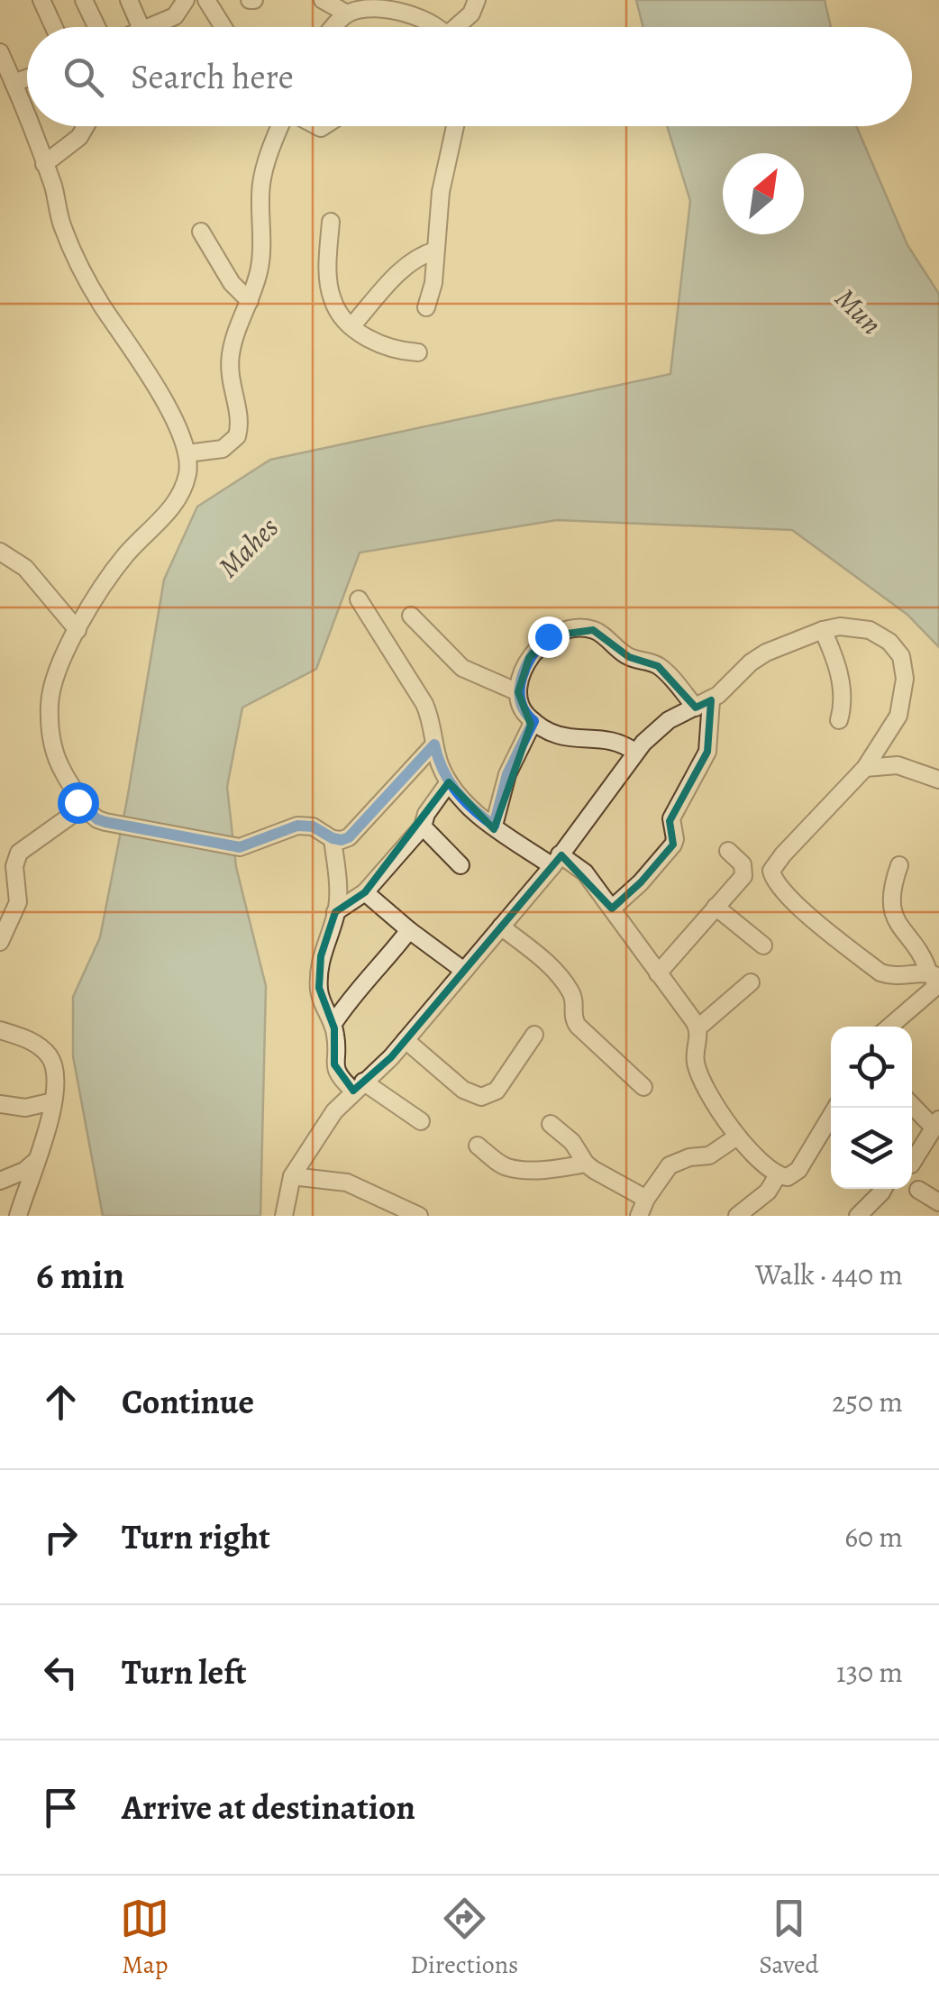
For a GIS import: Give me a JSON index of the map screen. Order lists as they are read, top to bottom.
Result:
{
  "water": ["Mun", "Mahes"],
  "north": "top right",
  "page": {
    "search": "Search here",
    "heading": ["6 min", "Walk · 440 m"],
    "list": [
      ["Continue", "250 m"],
      ["Turn right", "60 m"],
      ["Turn left", "130 m"],
      "Arrive at destination"
    ],
    "nav": ["Map", "Directions", "Saved"]
  }
}
